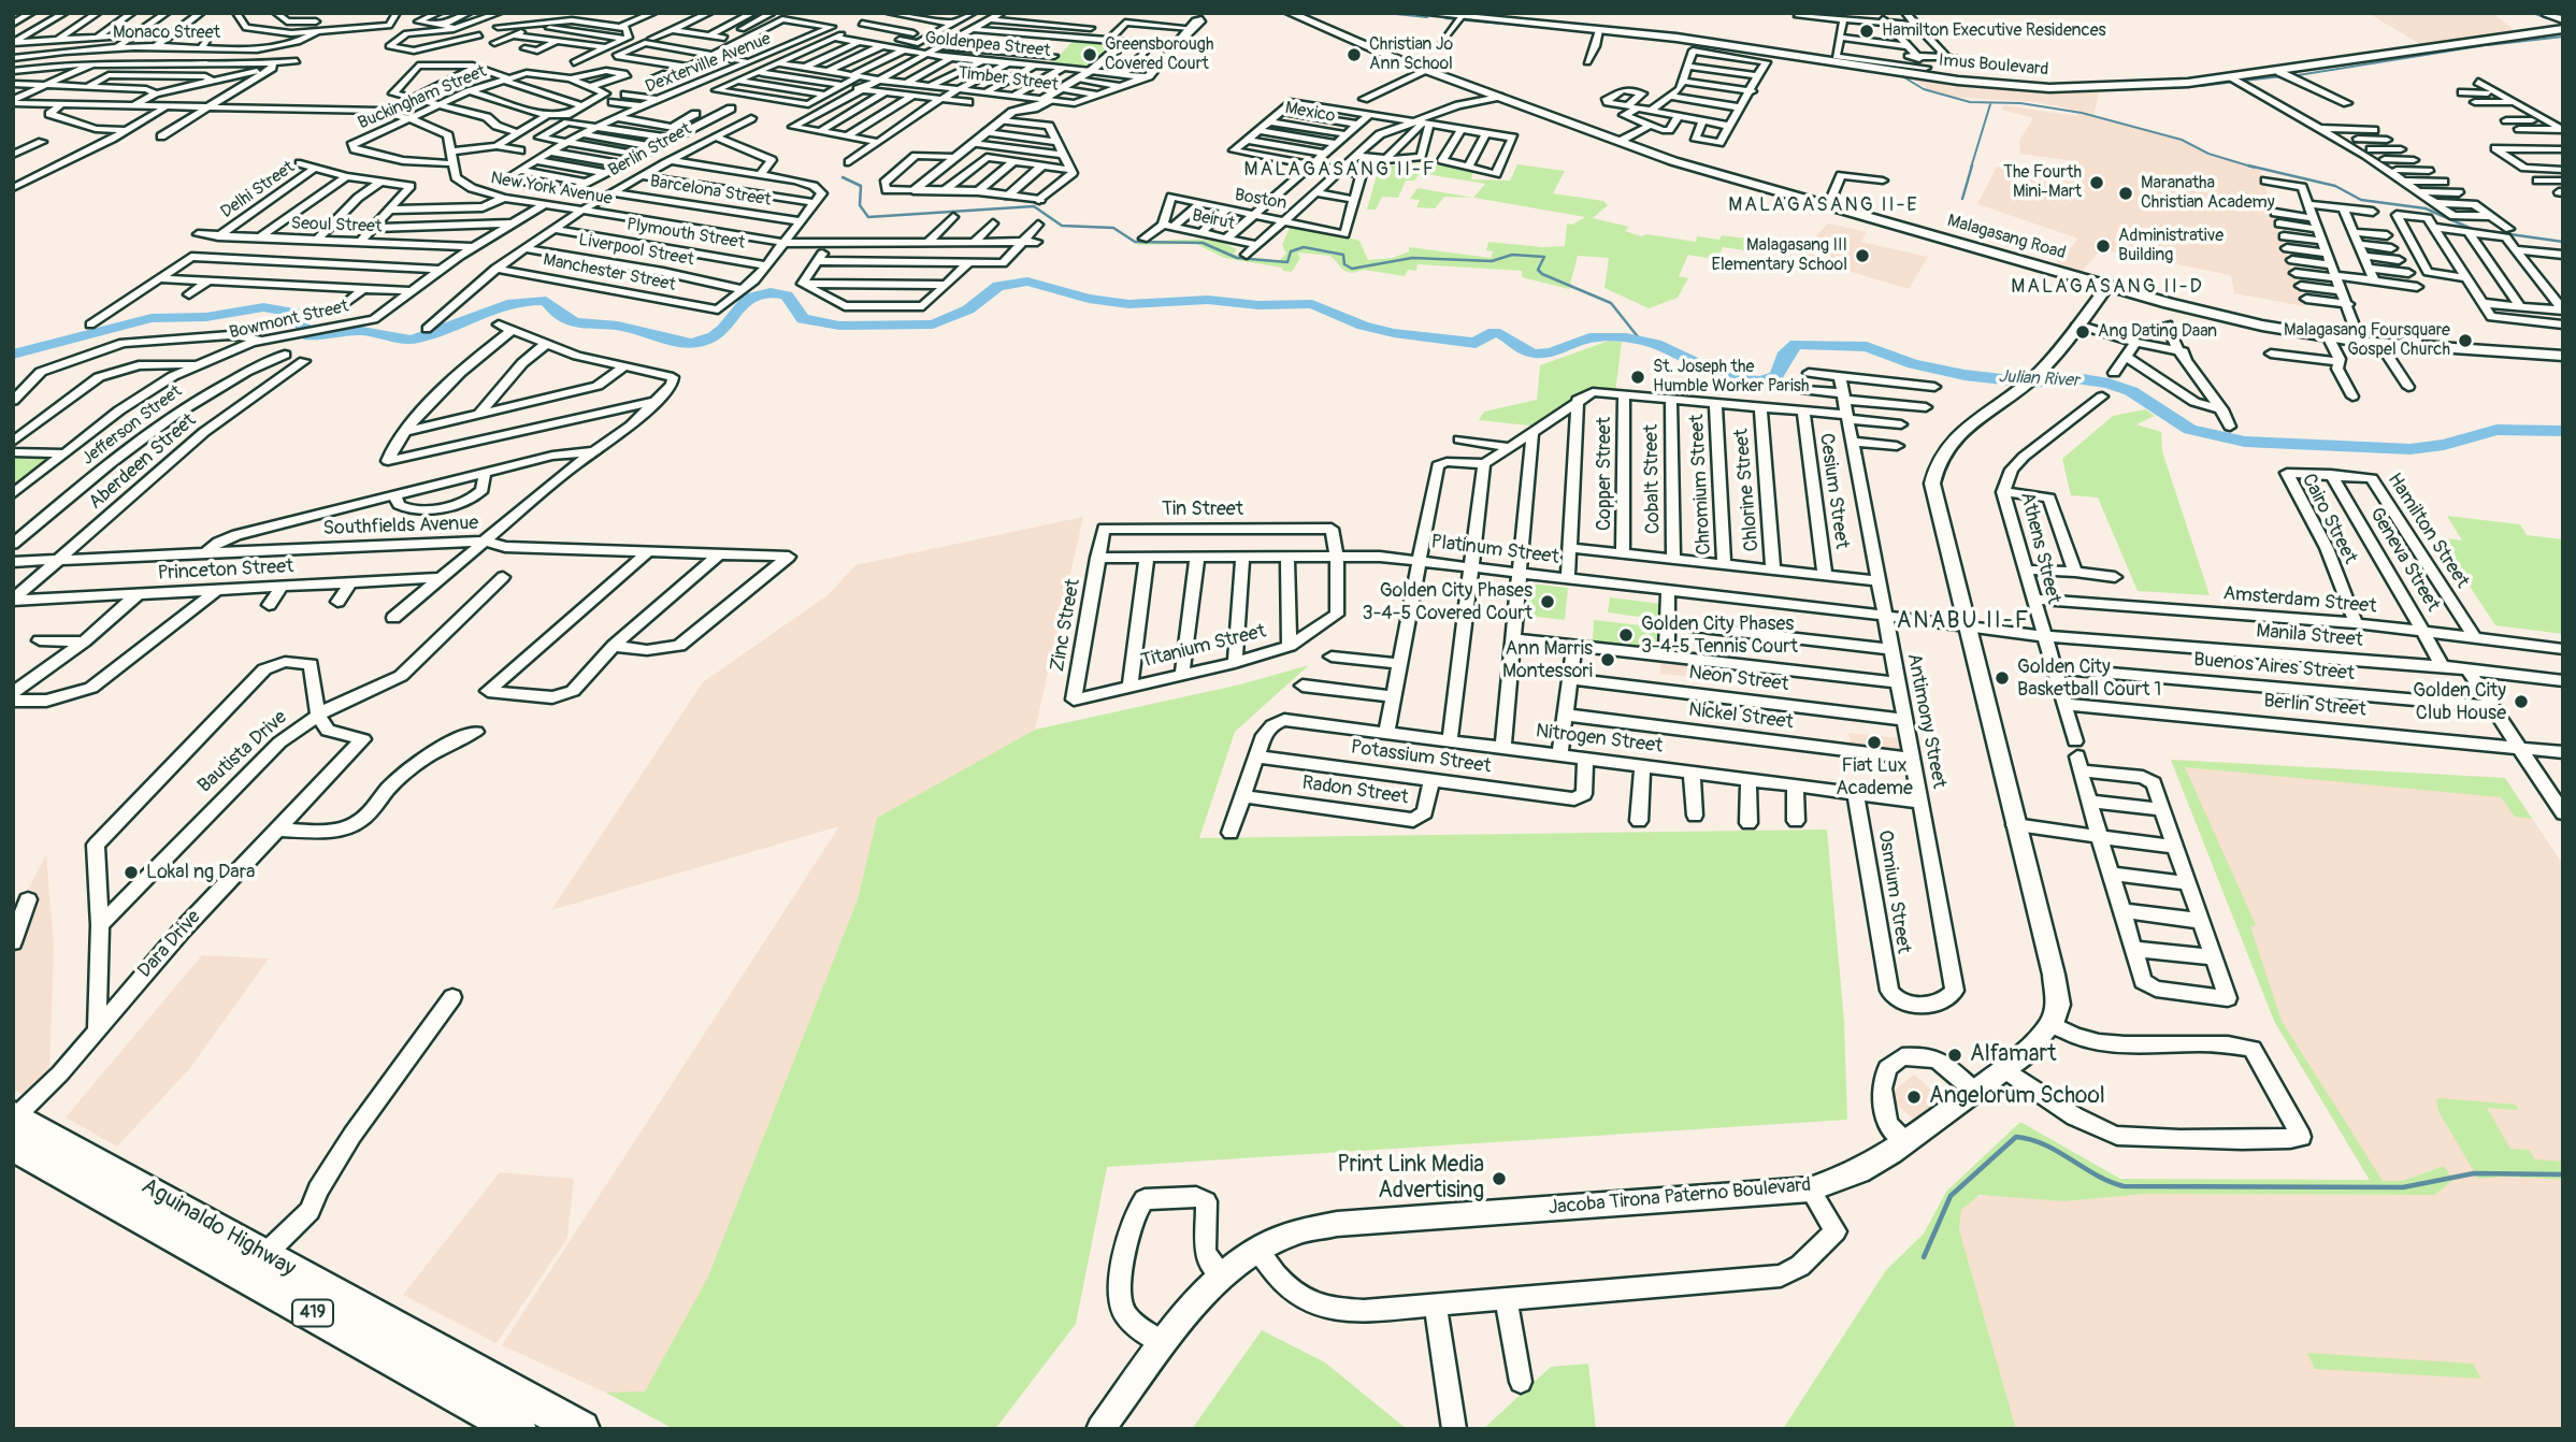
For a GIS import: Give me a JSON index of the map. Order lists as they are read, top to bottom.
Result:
{
  "streets": {
    "highway": ["Aguinaldo Highway", "419"],
    "main road": ["Imus Boulevard", "Malagasang Road"],
    "street": [
      "Monaco Street",
      "Goldenpea Street",
      "Dexterville Avenue",
      "Timber Street",
      "Buckingham Street",
      "Mexico",
      "Berlin Street",
      "New York Avenue",
      "Delhi Street",
      "Barcelona Street",
      "Boston",
      "Beirut",
      "Seoul Street",
      "Plymouth Street",
      "Liverpool Street",
      "Manchester Street",
      "Bowmont Street",
      "Jefferson Street",
      "Aberdeen Street",
      "Copper Street",
      "Cobalt Street",
      "Chromium Street",
      "Chlorine Street",
      "Cesium Street",
      "Tin Street",
      "Cairo Street",
      "Southfields Avenue",
      "Hamilton Street",
      "Athens Street",
      "Platinum Street",
      "Geneva Street",
      "Princeton Street",
      "Amsterdam Street",
      "Zinc Street",
      "Manila Street",
      "Titanium Street",
      "Buenos Aires Street",
      "Neon Street",
      "Nickel Street",
      "Antimony Street",
      "Nitrogen Street",
      "Bautista Drive",
      "Potassium Street",
      "Radon Street",
      "Osmium Street",
      "Dara Drive",
      "Jacoba Tirona Paterno Boulevard"
    ]
  },
  "crossings": [
    ["Goldenpea Street", "Timber Street"],
    ["Buckingham Street", "New York Avenue"],
    ["Berlin Street", "New York Avenue"],
    ["Berlin Street", "Barcelona Street"],
    ["Berlin Street", "Plymouth Street"],
    ["Berlin Street", "Liverpool Street"],
    ["Berlin Street", "Manchester Street"],
    ["Berlin Street", "Athens Street"],
    ["New York Avenue", "Bowmont Street"],
    ["Delhi Street", "Seoul Street"],
    ["Boston", "Beirut"],
    ["Seoul Street", "Bowmont Street"],
    ["Liverpool Street", "Manchester Street"],
    ["Jefferson Street", "Aberdeen Street"],
    ["Aberdeen Street", "Southfields Avenue"],
    ["Aberdeen Street", "Princeton Street"],
    ["Tin Street", "Platinum Street"],
    ["Tin Street", "Zinc Street"],
    ["Tin Street", "Titanium Street"],
    ["Cairo Street", "Hamilton Street"],
    ["Cairo Street", "Geneva Street"],
    ["Cairo Street", "Amsterdam Street"],
    ["Hamilton Street", "Geneva Street"],
    ["Hamilton Street", "Amsterdam Street"],
    ["Athens Street", "Amsterdam Street"],
    ["Athens Street", "Manila Street"],
    ["Athens Street", "Buenos Aires Street"],
    ["Platinum Street", "Zinc Street"],
    ["Platinum Street", "Manila Street"],
    ["Platinum Street", "Titanium Street"],
    ["Platinum Street", "Antimony Street"],
    ["Geneva Street", "Amsterdam Street"],
    ["Geneva Street", "Manila Street"],
    ["Zinc Street", "Titanium Street"],
    ["Neon Street", "Antimony Street"],
    ["Nickel Street", "Antimony Street"],
    ["Antimony Street", "Nitrogen Street"],
    ["Antimony Street", "Osmium Street"],
    ["Nitrogen Street", "Potassium Street"],
    ["Nitrogen Street", "Osmium Street"],
    ["Bautista Drive", "Dara Drive"],
    ["Potassium Street", "Radon Street"],
    ["Dara Drive", "Aguinaldo Highway"]
  ],
  "districts": [
    "MALAGASANG II-F",
    "MALAGASANG II-E",
    "MALAGASANG II-D",
    "ANABU II-F"
  ],
  "water": ["Julian River"],
  "places": [
    "Hamilton Executive Residences",
    "Greensborough Covered Court",
    "Christian Jo Ann School",
    "The Fourth Mini-Mart",
    "Maranatha Christian Academy",
    "Administrative Building",
    "Malagasang III Elementary School",
    "Ang Dating Daan",
    "Malagasang Foursquare Gospel Church",
    "St. Joseph the Humble Worker Parish",
    "Golden City Phases 3-4-5 Covered Court",
    "Golden City Phases 3-4-5 Tennis Court",
    "Ann Marris Montessori",
    "Golden City Basketball Court 1",
    "Golden City Club House",
    "Fiat Lux Academe",
    "Lokal ng Dara",
    "Alfamart",
    "Angelorum School",
    "Print Link Media Advertising"
  ]
}
